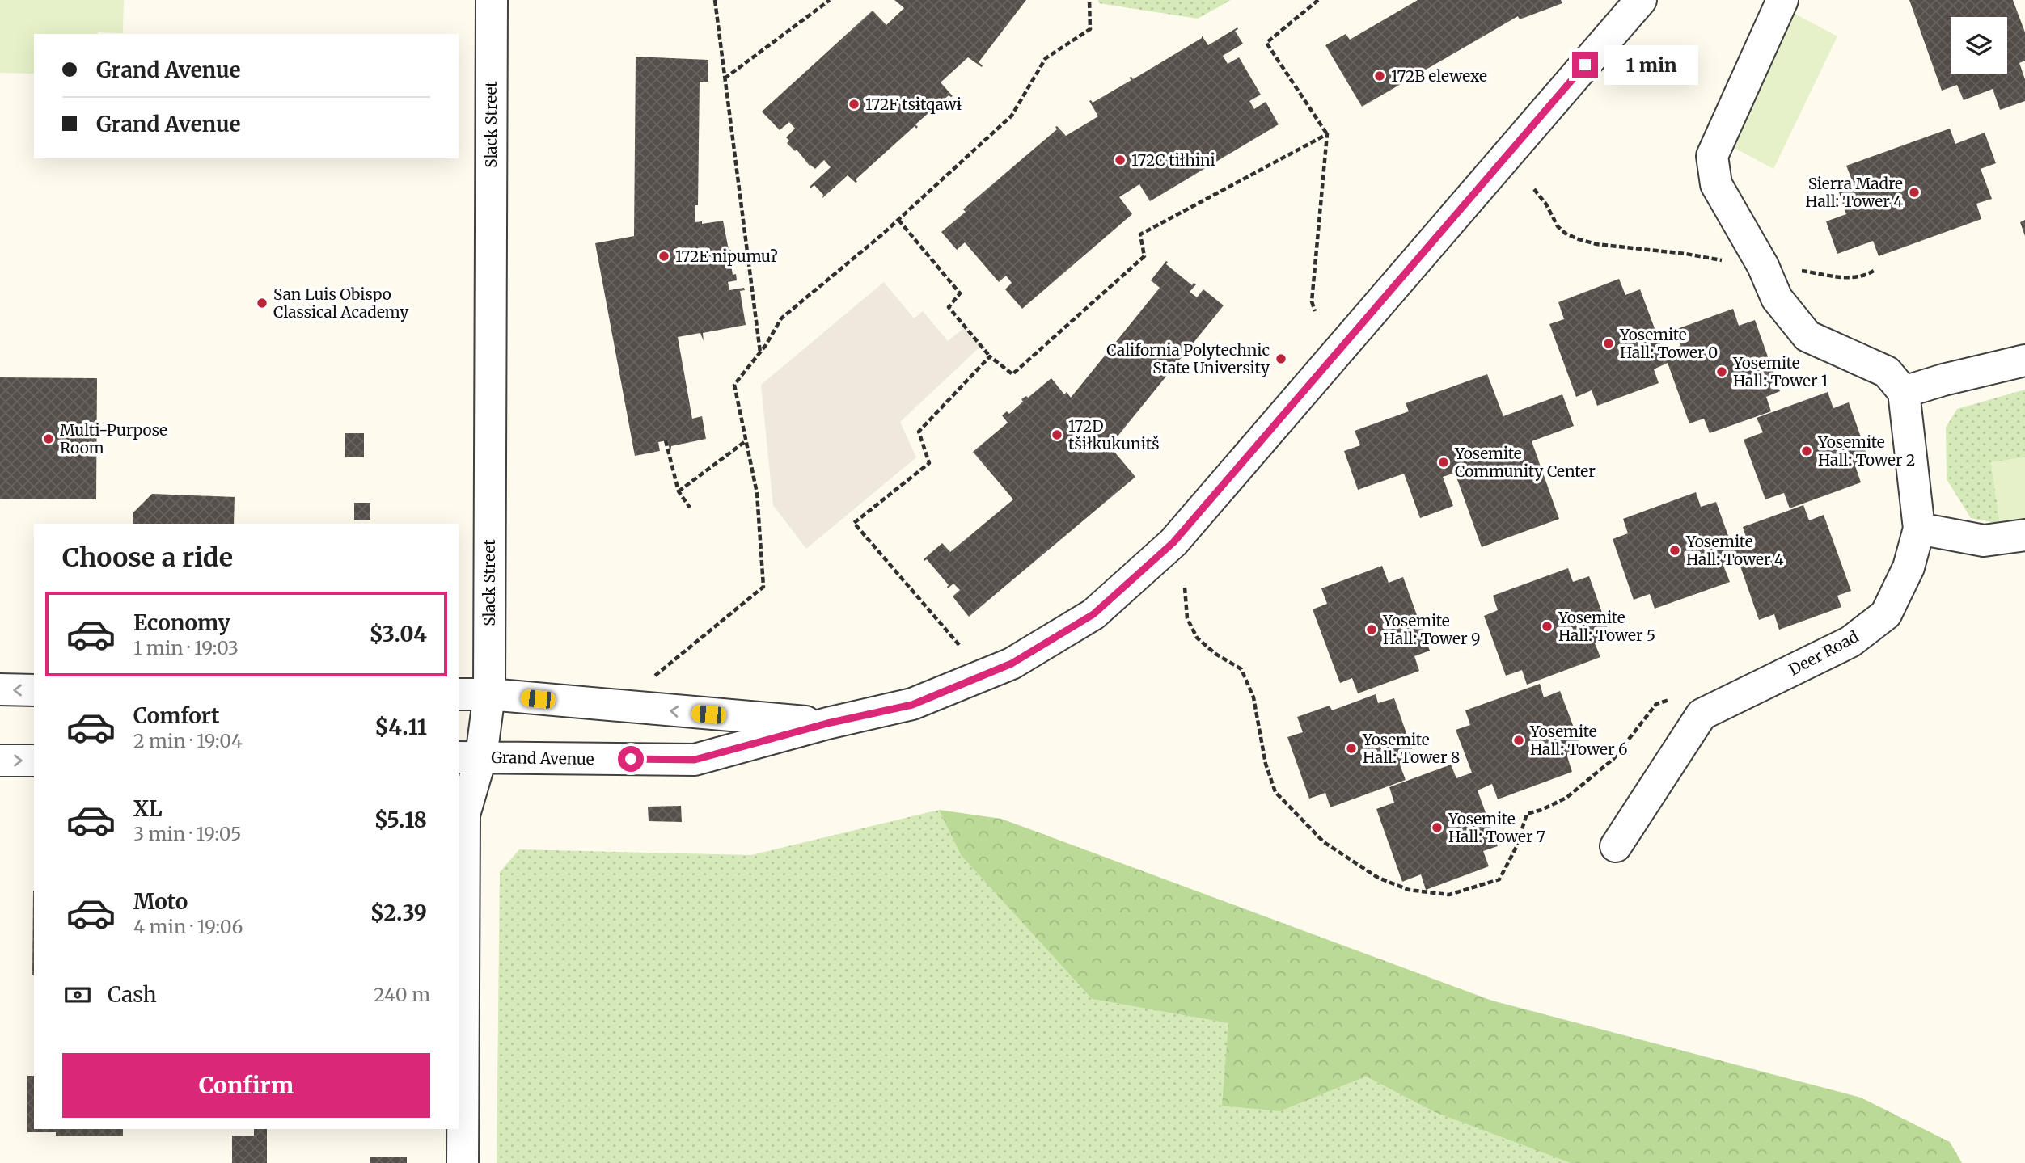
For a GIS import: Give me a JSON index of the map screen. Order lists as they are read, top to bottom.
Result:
{
  "streets": {
    "street": ["Slack Street", "Deer Road", "Grand Avenue"]
  },
  "crossings": [
    ["Slack Street", "Grand Avenue"]
  ],
  "places": [
    "172B elewexe",
    "172F tsɨtqawɨ",
    "172C tiłhini",
    "Sierra Madre Hall: Tower 4",
    "172E nipumuʔ",
    "San Luis Obispo Classical Academy",
    "Yosemite Hall: Tower 0",
    "California Polytechnic State University",
    "Yosemite Hall: Tower 1",
    "172D tšɨłkukunɨtš",
    "Multi-Purpose Room",
    "Yosemite Hall: Tower 2",
    "Yosemite Community Center",
    "Yosemite Hall: Tower 4",
    "Yosemite Hall: Tower 5",
    "Yosemite Hall: Tower 9",
    "Yosemite Hall: Tower 6",
    "Yosemite Hall: Tower 8",
    "Yosemite Hall: Tower 7"
  ],
  "page": {
    "banner": ["Grand Avenue", "Grand Avenue"],
    "bubble": "1 min",
    "heading": "Choose a ride",
    "list": [
      {
        "name": "Economy",
        "note": "1 min · 19:03",
        "value": "$3.04"
      },
      {
        "name": "Comfort",
        "note": "2 min · 19:04",
        "value": "$4.11"
      },
      {
        "name": "XL",
        "note": "3 min · 19:05",
        "value": "$5.18"
      },
      {
        "name": "Moto",
        "note": "4 min · 19:06",
        "value": "$2.39"
      }
    ],
    "pay": ["Cash", "240 m"],
    "buttons": "Confirm"
  }
}
